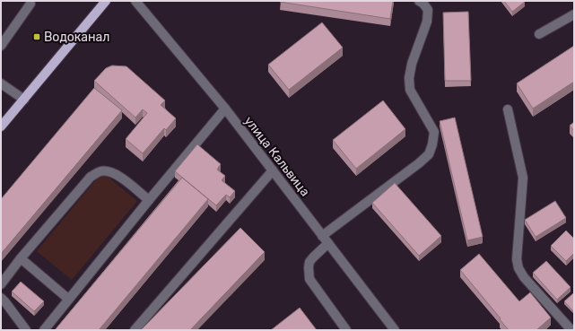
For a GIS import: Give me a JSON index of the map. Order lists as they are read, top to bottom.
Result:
{
  "streets": {
    "street": ["улица Кальвица"]
  },
  "places": {
    "transit": ["Водоканал"]
  }
}
